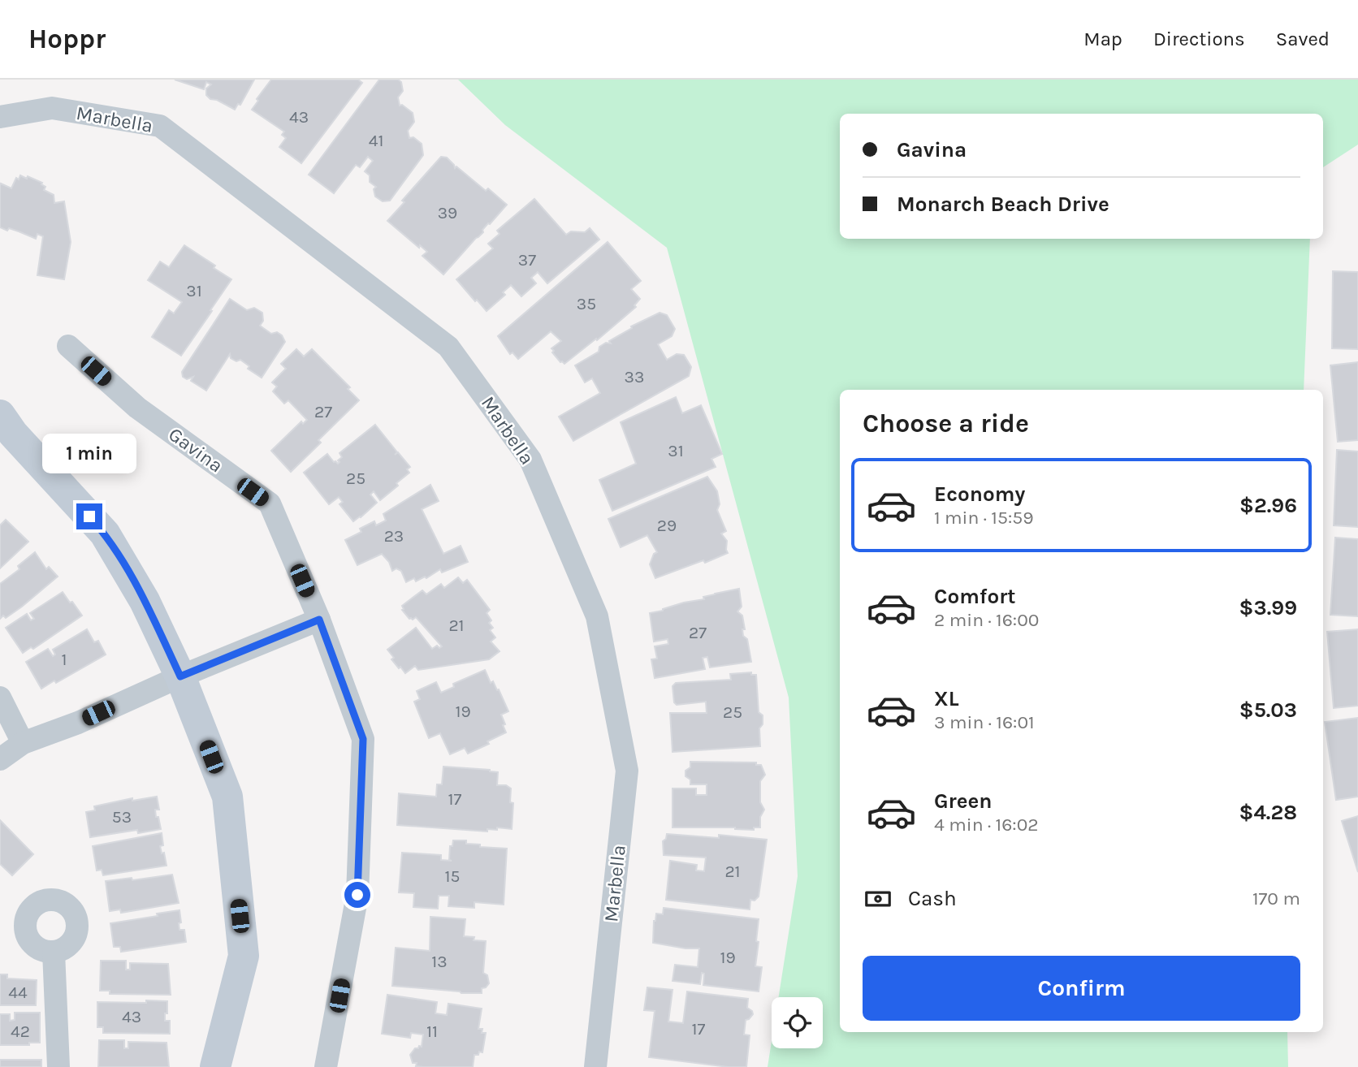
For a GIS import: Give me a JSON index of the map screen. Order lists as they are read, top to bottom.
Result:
{
  "streets": {
    "street": ["Marbella", "Gavina"]
  },
  "house_numbers": [
    "43",
    "41",
    "39",
    "37",
    "31",
    "35",
    "33",
    "27",
    "31",
    "25",
    "29",
    "23",
    "21",
    "27",
    "1",
    "19",
    "25",
    "17",
    "53",
    "21",
    "15",
    "19",
    "13",
    "44",
    "43",
    "17",
    "42",
    "11"
  ],
  "page": {
    "header": "Hoppr",
    "nav": ["Map", "Directions", "Saved"],
    "banner": ["Gavina", "Monarch Beach Drive"],
    "heading": "Choose a ride",
    "bubble": "1 min",
    "list": [
      {
        "name": "Economy",
        "note": "1 min · 15:59",
        "value": "$2.96"
      },
      {
        "name": "Comfort",
        "note": "2 min · 16:00",
        "value": "$3.99"
      },
      {
        "name": "XL",
        "note": "3 min · 16:01",
        "value": "$5.03"
      },
      {
        "name": "Green",
        "note": "4 min · 16:02",
        "value": "$4.28"
      }
    ],
    "pay": ["Cash", "170 m"],
    "buttons": "Confirm"
  }
}
